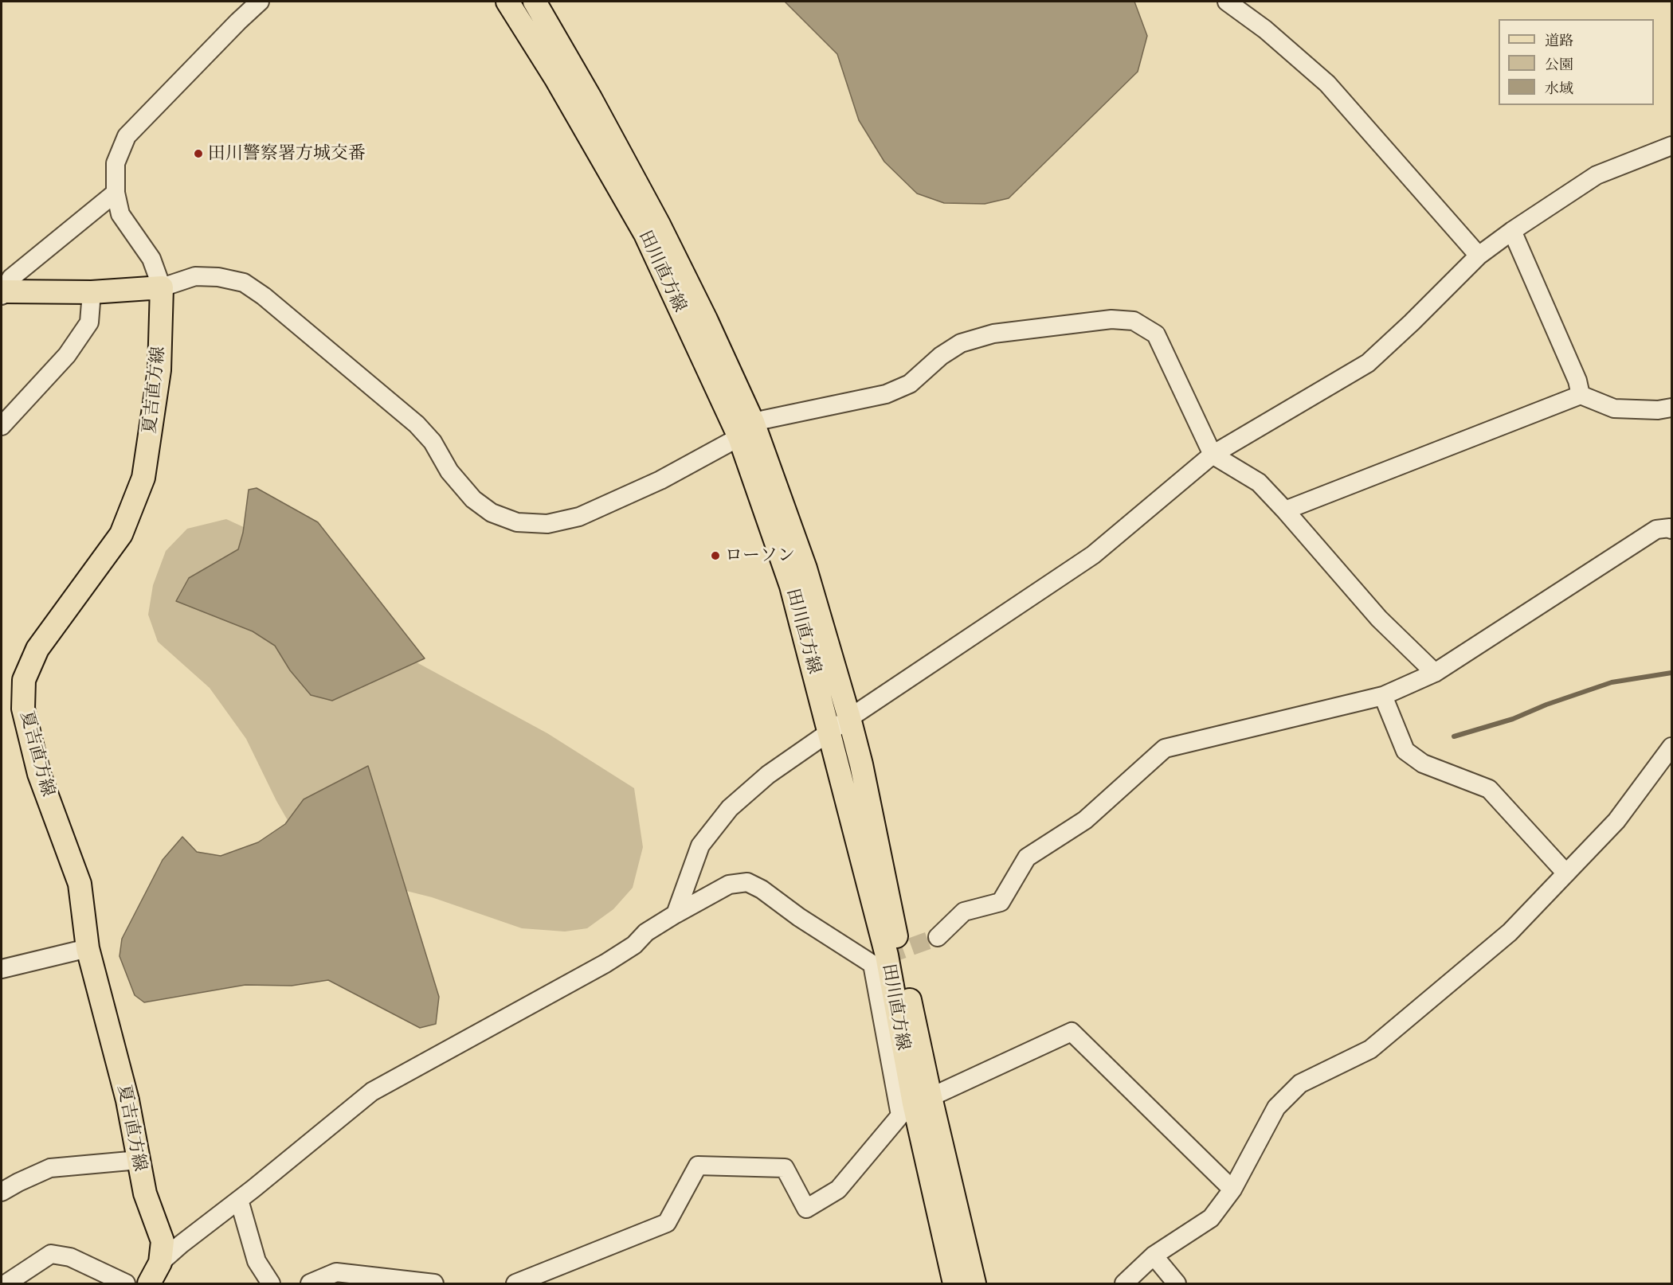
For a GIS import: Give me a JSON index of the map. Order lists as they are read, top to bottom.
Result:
{
  "streets": {
    "main road": ["田川直方線", "夏吉直方線"]
  },
  "places": ["田川警察署方城交番", "ローソン"],
  "legend": ["道路", "公園", "水域"]
}
